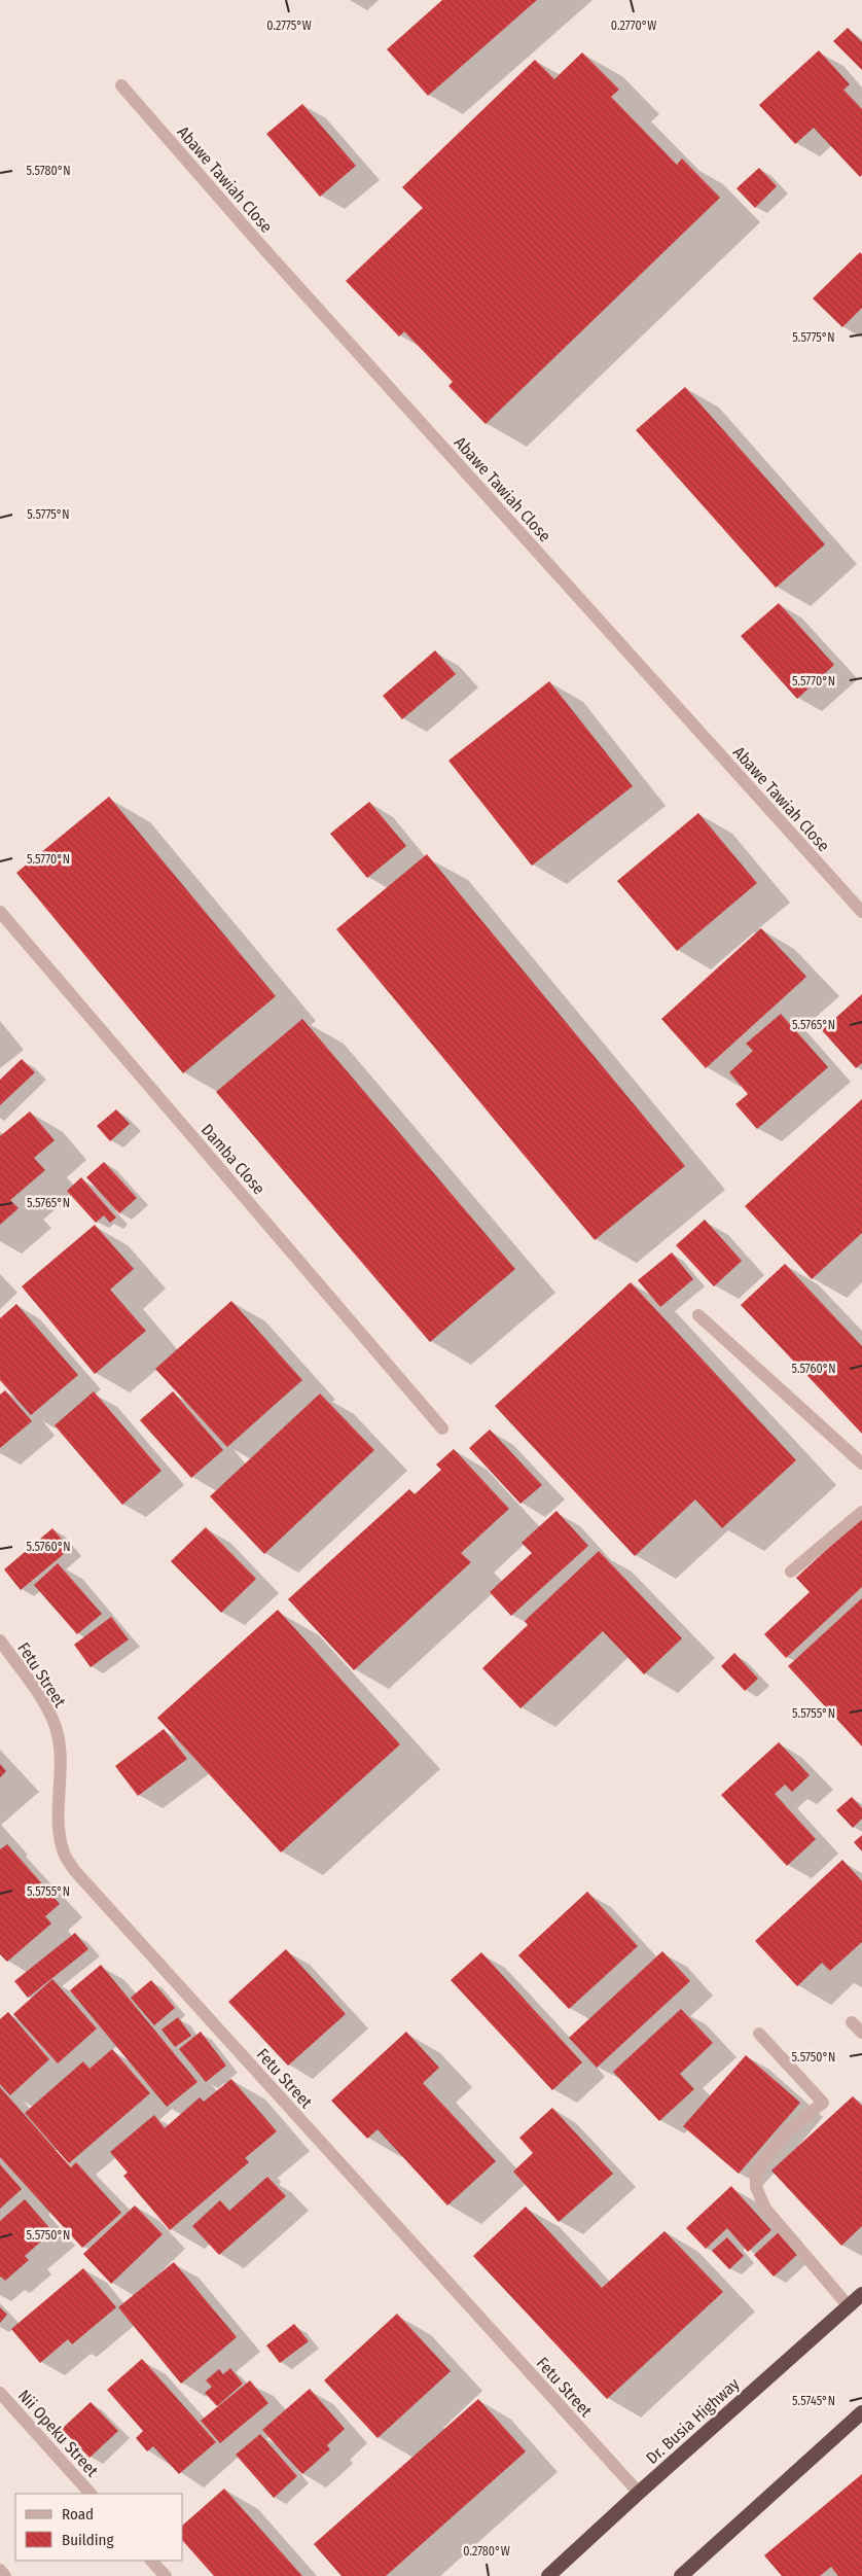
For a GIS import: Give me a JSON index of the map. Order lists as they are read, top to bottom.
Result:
{
  "streets": {
    "highway": ["Dr. Busia Highway"],
    "street": [
      "Abawe Tawiah Close",
      "Damba Close",
      "Fetu Street",
      "Nii Opeku Street"
    ]
  },
  "crossings": [
    ["Fetu Street", "Dr. Busia Highway"]
  ],
  "legend": ["Road", "Building"],
  "coordinates": [
    "0.2775°W",
    "0.2770°W",
    "5.5780°N",
    "5.5775°N",
    "5.5770°N",
    "5.5765°N",
    "5.5760°N",
    "5.5755°N",
    "5.5750°N",
    "5.5745°N",
    "0.2780°W"
  ]
}
